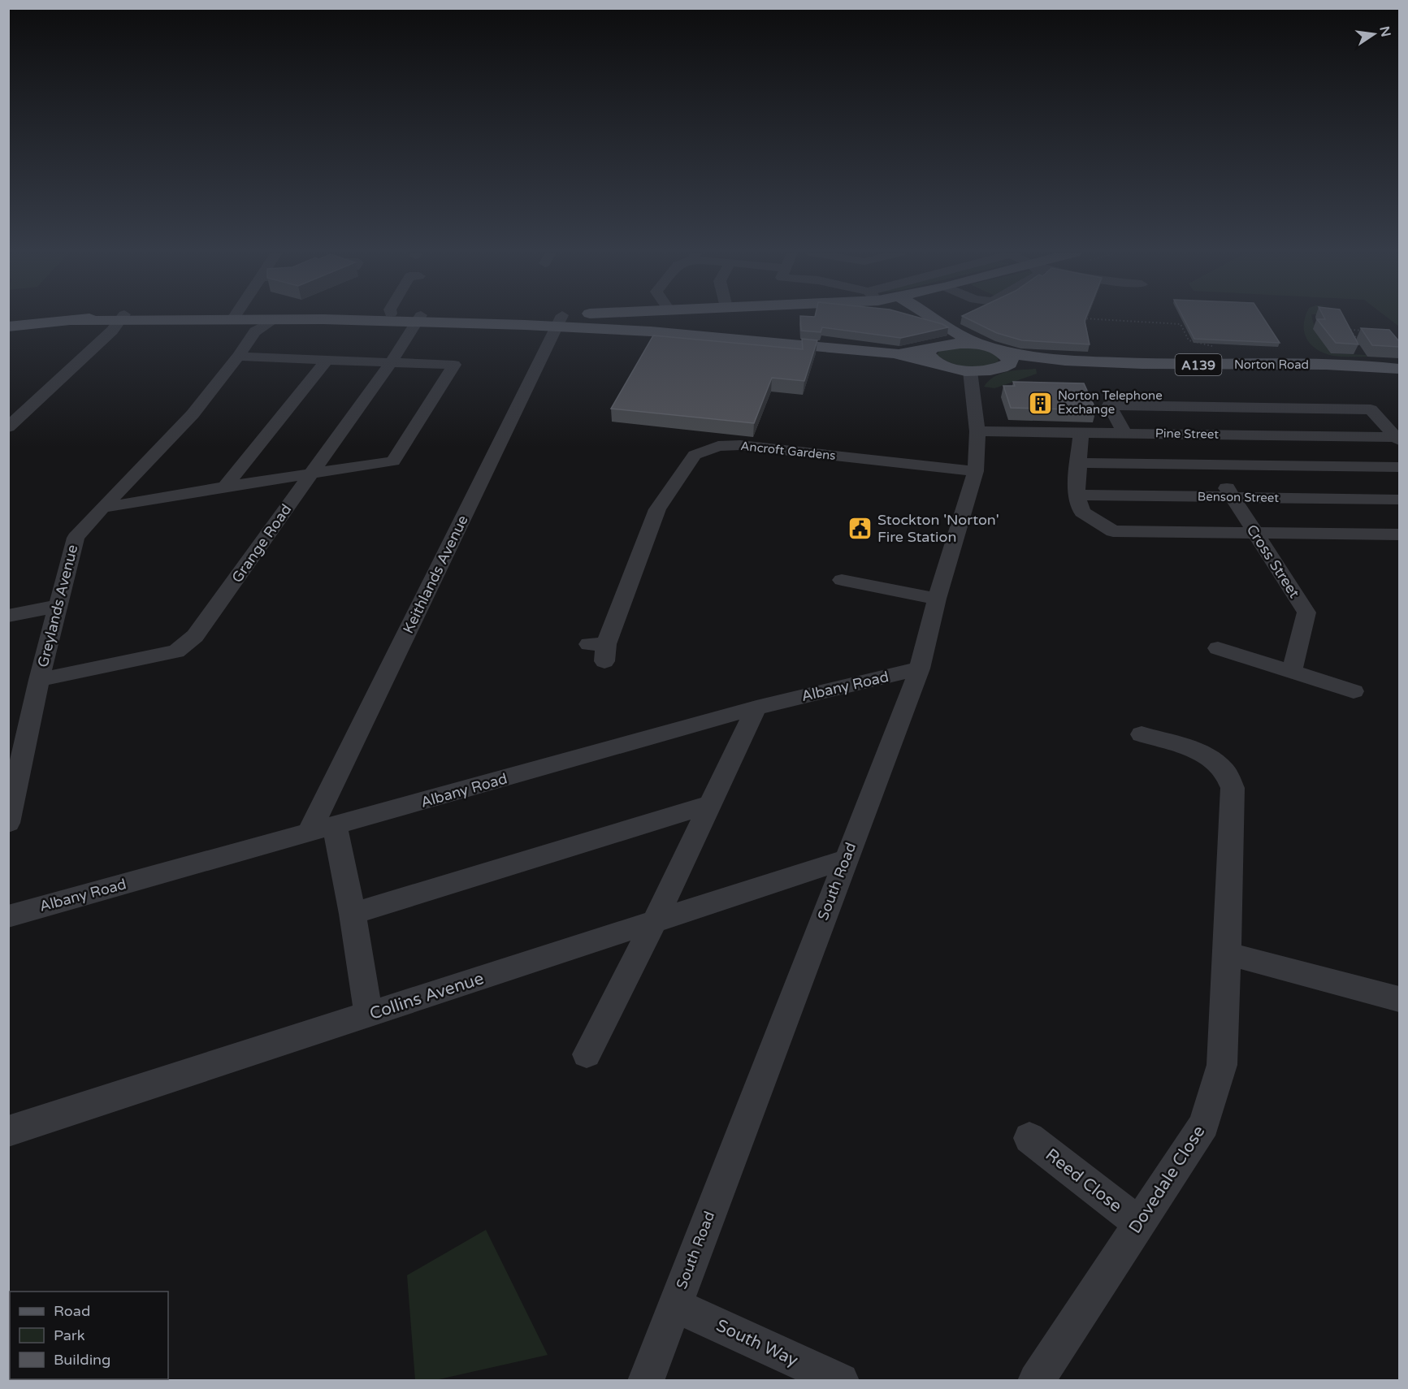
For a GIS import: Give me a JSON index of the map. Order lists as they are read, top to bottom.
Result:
{
  "streets": {
    "main road": ["A139", "Norton Road"],
    "street": [
      "Pine Street",
      "Ancroft Gardens",
      "Benson Street",
      "Grange Road",
      "Cross Street",
      "Keithlands Avenue",
      "Greylands Avenue",
      "Albany Road",
      "South Road",
      "Collins Avenue",
      "Dovedale Close",
      "Reed Close",
      "South Way"
    ]
  },
  "crossings": [
    ["A139", "Norton Road"],
    ["A139", "Grange Road"],
    ["A139", "Keithlands Avenue"],
    ["A139", "Greylands Avenue"],
    ["A139", "South Road"],
    ["Pine Street", "Cross Street"],
    ["Pine Street", "South Road"],
    ["Ancroft Gardens", "South Road"],
    ["Benson Street", "Cross Street"],
    ["Grange Road", "Greylands Avenue"],
    ["Keithlands Avenue", "Albany Road"],
    ["Albany Road", "South Road"],
    ["South Road", "Collins Avenue"],
    ["South Road", "South Way"],
    ["Dovedale Close", "Reed Close"]
  ],
  "places": {
    "building": ["Norton Telephone Exchange"],
    "public building": ["Stockton 'Norton' Fire Station"]
  },
  "legend": ["Road", "Park", "Building"],
  "north": "right"
}
